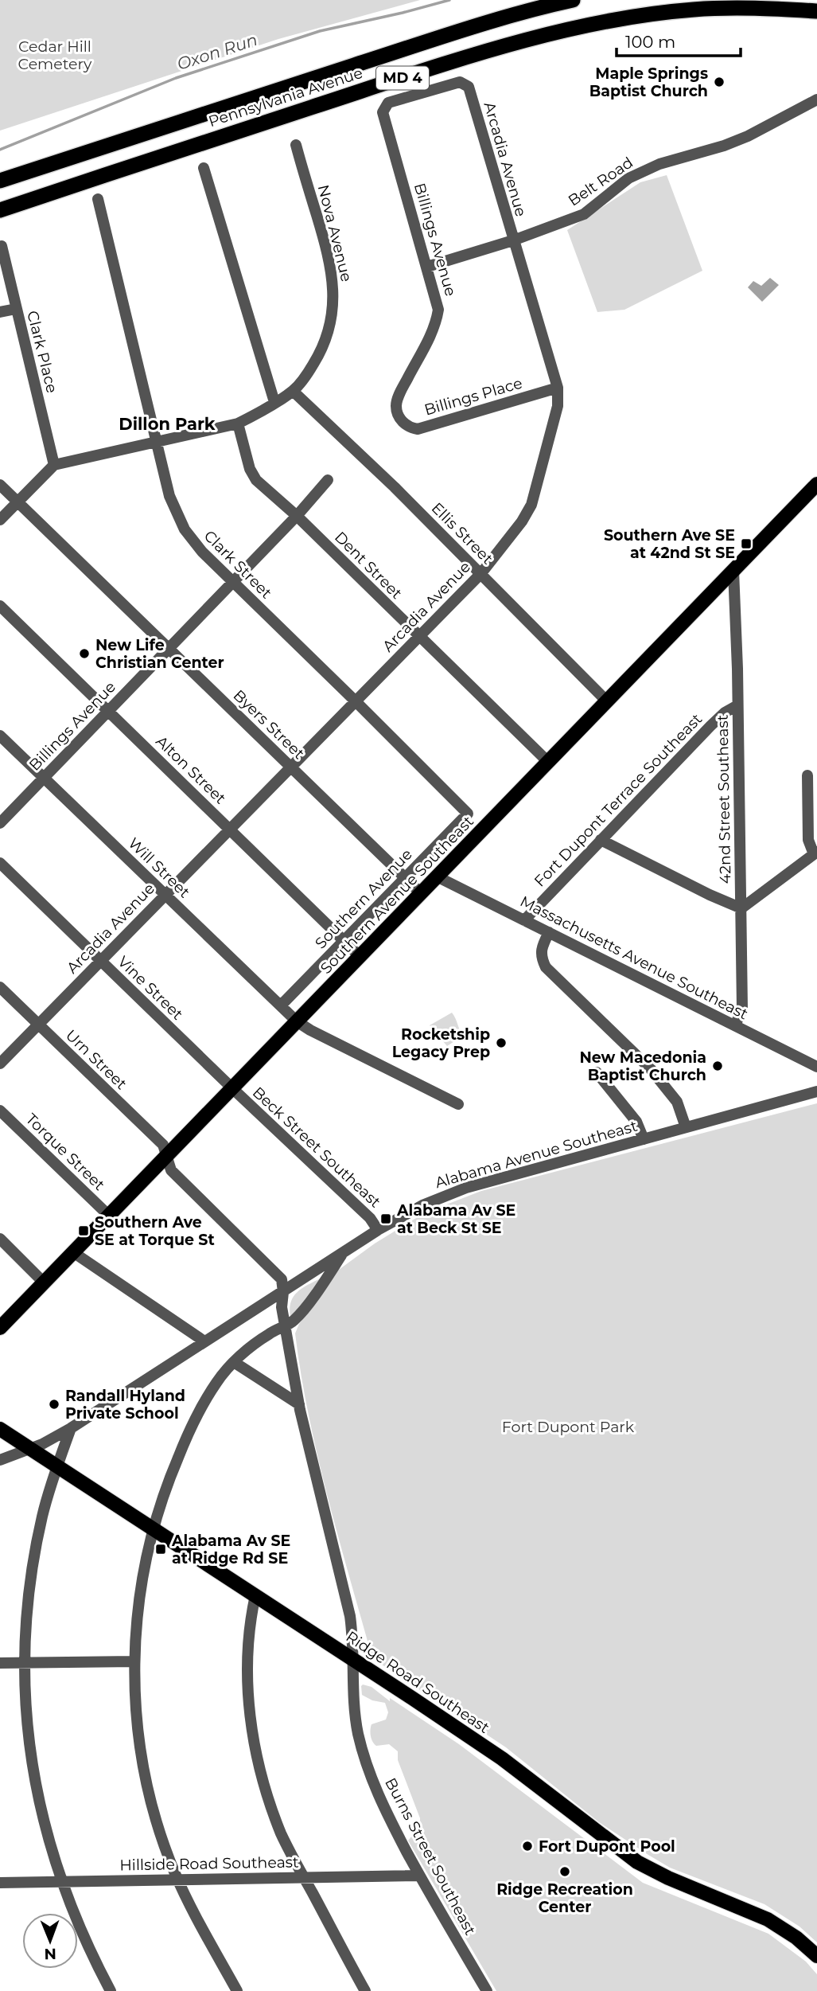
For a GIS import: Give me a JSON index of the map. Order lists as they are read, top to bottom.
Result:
{
  "streets": {
    "highway": ["MD 4", "Pennsylvania Avenue"],
    "main road": ["Southern Avenue Southeast", "Ridge Road Southeast"],
    "street": [
      "Arcadia Avenue",
      "Belt Road",
      "Nova Avenue",
      "Billings Avenue",
      "Clark Place",
      "Billings Place",
      "Ellis Street",
      "Clark Street",
      "Dent Street",
      "Byers Street",
      "Alton Street",
      "42nd Street Southeast",
      "Fort Dupont Terrace Southeast",
      "Will Street",
      "Southern Avenue",
      "Massachusetts Avenue Southeast",
      "Vine Street",
      "Urn Street",
      "Beck Street Southeast",
      "Torque Street",
      "Alabama Avenue Southeast",
      "Burns Street Southeast",
      "Hillside Road Southeast"
    ]
  },
  "crossings": [
    ["Arcadia Avenue", "Belt Road"],
    ["Arcadia Avenue", "Billings Avenue"],
    ["Arcadia Avenue", "Billings Place"],
    ["Arcadia Avenue", "Ellis Street"],
    ["Arcadia Avenue", "Clark Street"],
    ["Arcadia Avenue", "Dent Street"],
    ["Arcadia Avenue", "Byers Street"],
    ["Arcadia Avenue", "Alton Street"],
    ["Arcadia Avenue", "Will Street"],
    ["Arcadia Avenue", "Vine Street"],
    ["Arcadia Avenue", "Urn Street"],
    ["Belt Road", "Billings Avenue"],
    ["Nova Avenue", "Clark Place"],
    ["Nova Avenue", "Ellis Street"],
    ["Nova Avenue", "Clark Street"],
    ["Nova Avenue", "Dent Street"],
    ["Billings Avenue", "Billings Place"],
    ["Billings Avenue", "Clark Street"],
    ["Billings Avenue", "Dent Street"],
    ["Billings Avenue", "Byers Street"],
    ["Billings Avenue", "Alton Street"],
    ["Billings Avenue", "Will Street"],
    ["Ellis Street", "Southern Avenue Southeast"],
    ["Clark Street", "Southern Avenue"],
    ["Dent Street", "Southern Avenue Southeast"],
    ["Byers Street", "Southern Avenue Southeast"],
    ["Byers Street", "Southern Avenue"],
    ["Alton Street", "Southern Avenue Southeast"],
    ["Alton Street", "Southern Avenue"],
    ["42nd Street Southeast", "Fort Dupont Terrace Southeast"],
    ["42nd Street Southeast", "Southern Avenue Southeast"],
    ["42nd Street Southeast", "Massachusetts Avenue Southeast"],
    ["Fort Dupont Terrace Southeast", "Massachusetts Avenue Southeast"],
    ["Will Street", "Southern Avenue Southeast"],
    ["Will Street", "Southern Avenue"],
    ["Southern Avenue Southeast", "Massachusetts Avenue Southeast"],
    ["Southern Avenue Southeast", "Vine Street"],
    ["Southern Avenue Southeast", "Urn Street"],
    ["Southern Avenue Southeast", "Beck Street Southeast"],
    ["Southern Avenue Southeast", "Torque Street"],
    ["Vine Street", "Beck Street Southeast"],
    ["Urn Street", "Alabama Avenue Southeast"],
    ["Urn Street", "Burns Street Southeast"],
    ["Beck Street Southeast", "Alabama Avenue Southeast"],
    ["Alabama Avenue Southeast", "Ridge Road Southeast"],
    ["Alabama Avenue Southeast", "Burns Street Southeast"],
    ["Ridge Road Southeast", "Burns Street Southeast"],
    ["Burns Street Southeast", "Hillside Road Southeast"]
  ],
  "districts": ["Dillon Park"],
  "water": ["Oxon Run"],
  "parks": ["Cedar Hill Cemetery", "Fort Dupont Park"],
  "places": {
    "other": [
      "Maple Springs Baptist Church",
      "New Life Christian Center",
      "Rocketship Legacy Prep",
      "New Macedonia Baptist Church",
      "Randall Hyland Private School",
      "Fort Dupont Pool",
      "Ridge Recreation Center"
    ],
    "transit": [
      "Southern Ave SE at 42nd St SE",
      "Alabama Av SE at Beck St SE",
      "Southern Ave SE at Torque St",
      "Alabama Av SE at Ridge Rd SE"
    ]
  },
  "scale_bar": "100 m",
  "north": "bottom"
}
